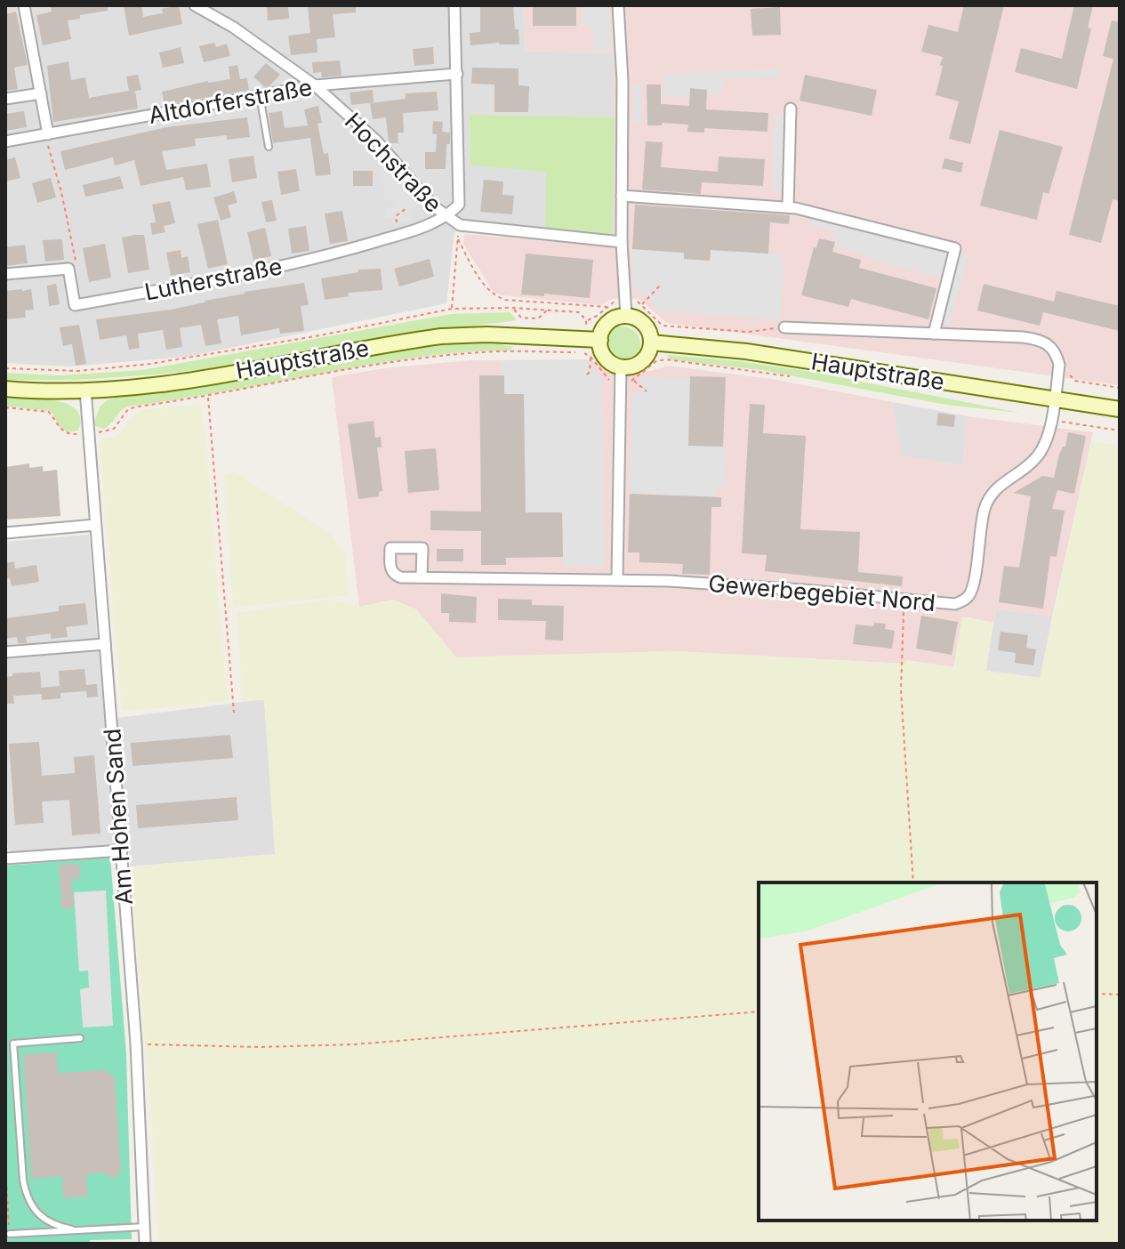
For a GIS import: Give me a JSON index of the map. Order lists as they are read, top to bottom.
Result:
{
  "streets": {
    "main road": ["Hauptstraße"],
    "street": [
      "Altdorferstraße",
      "Hochstraße",
      "Lutherstraße",
      "Gewerbegebiet Nord",
      "Am Hohen Sand"
    ]
  },
  "crossings": [
    ["Altdorferstraße", "Hochstraße"],
    ["Hochstraße", "Lutherstraße"],
    ["Hauptstraße", "Gewerbegebiet Nord"],
    ["Hauptstraße", "Am Hohen Sand"]
  ]
}
